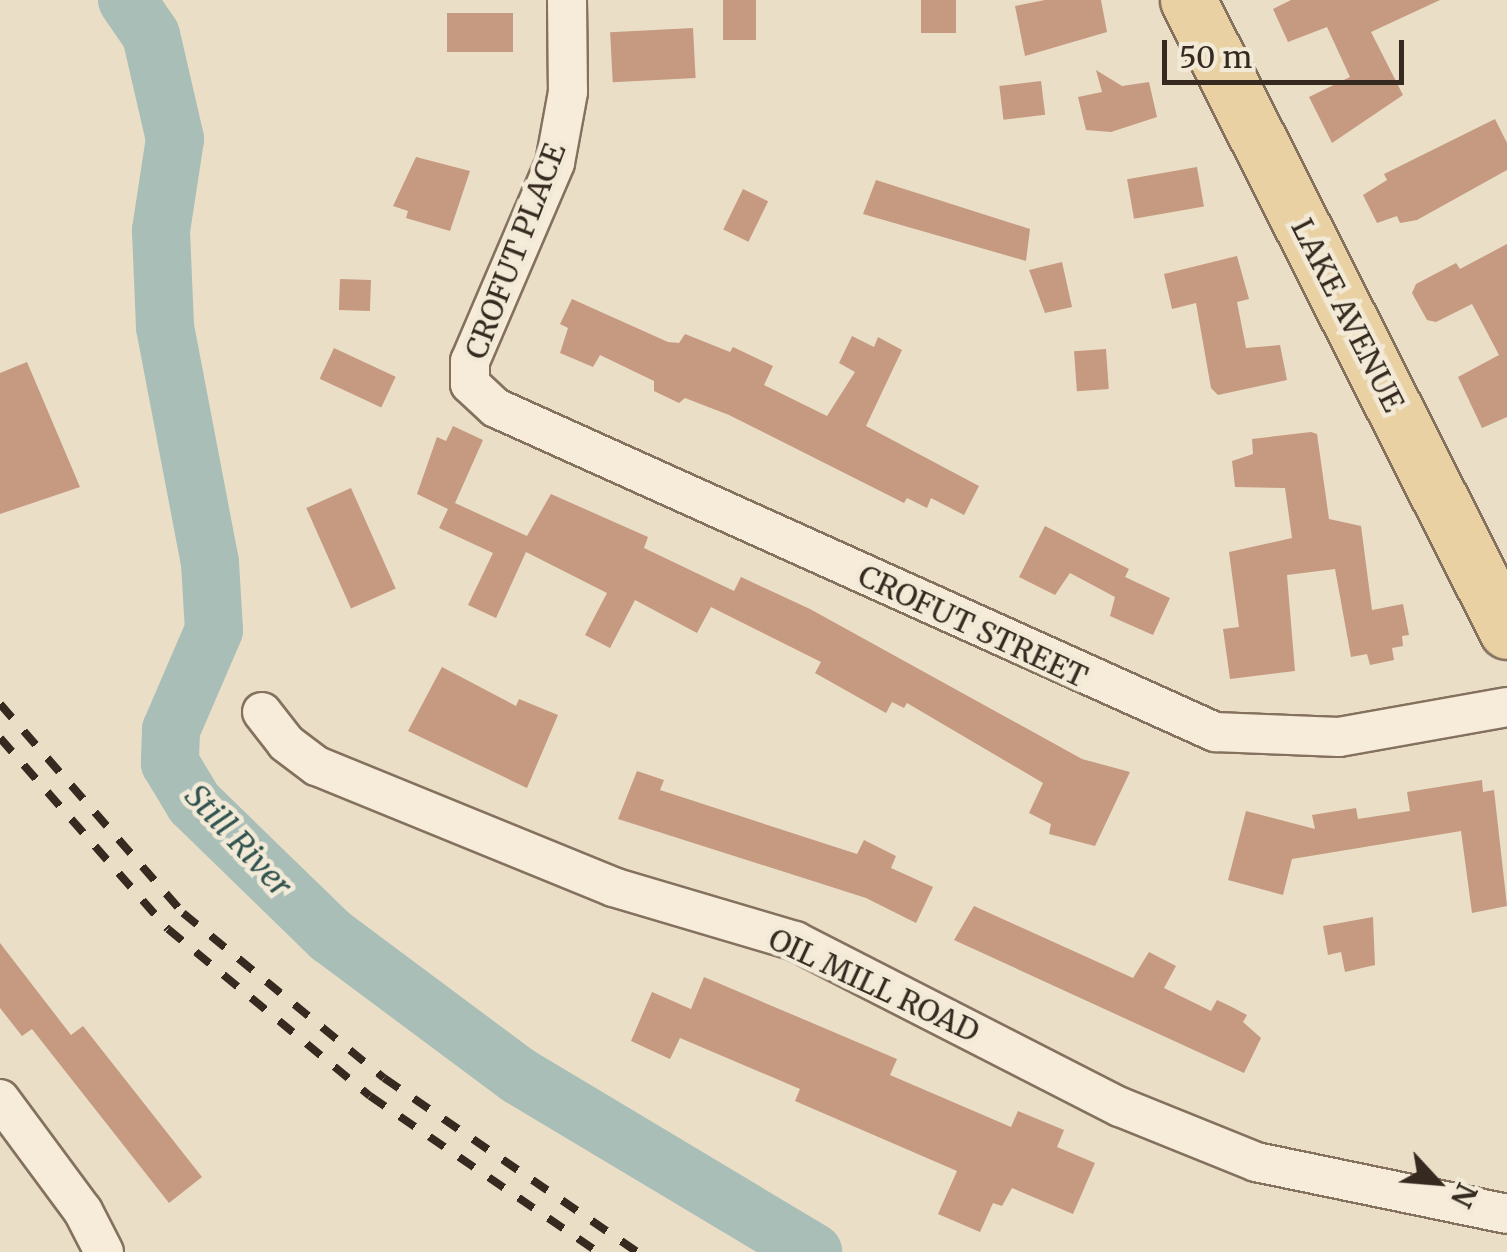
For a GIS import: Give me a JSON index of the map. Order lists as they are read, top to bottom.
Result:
{
  "streets": {
    "main road": ["LAKE AVENUE"],
    "street": ["CROFUT PLACE", "CROFUT STREET", "OIL MILL ROAD"]
  },
  "crossings": [
    ["CROFUT PLACE", "CROFUT STREET"]
  ],
  "water": ["Still River"],
  "scale_bar": "50 m",
  "north": "bottom right"
}
